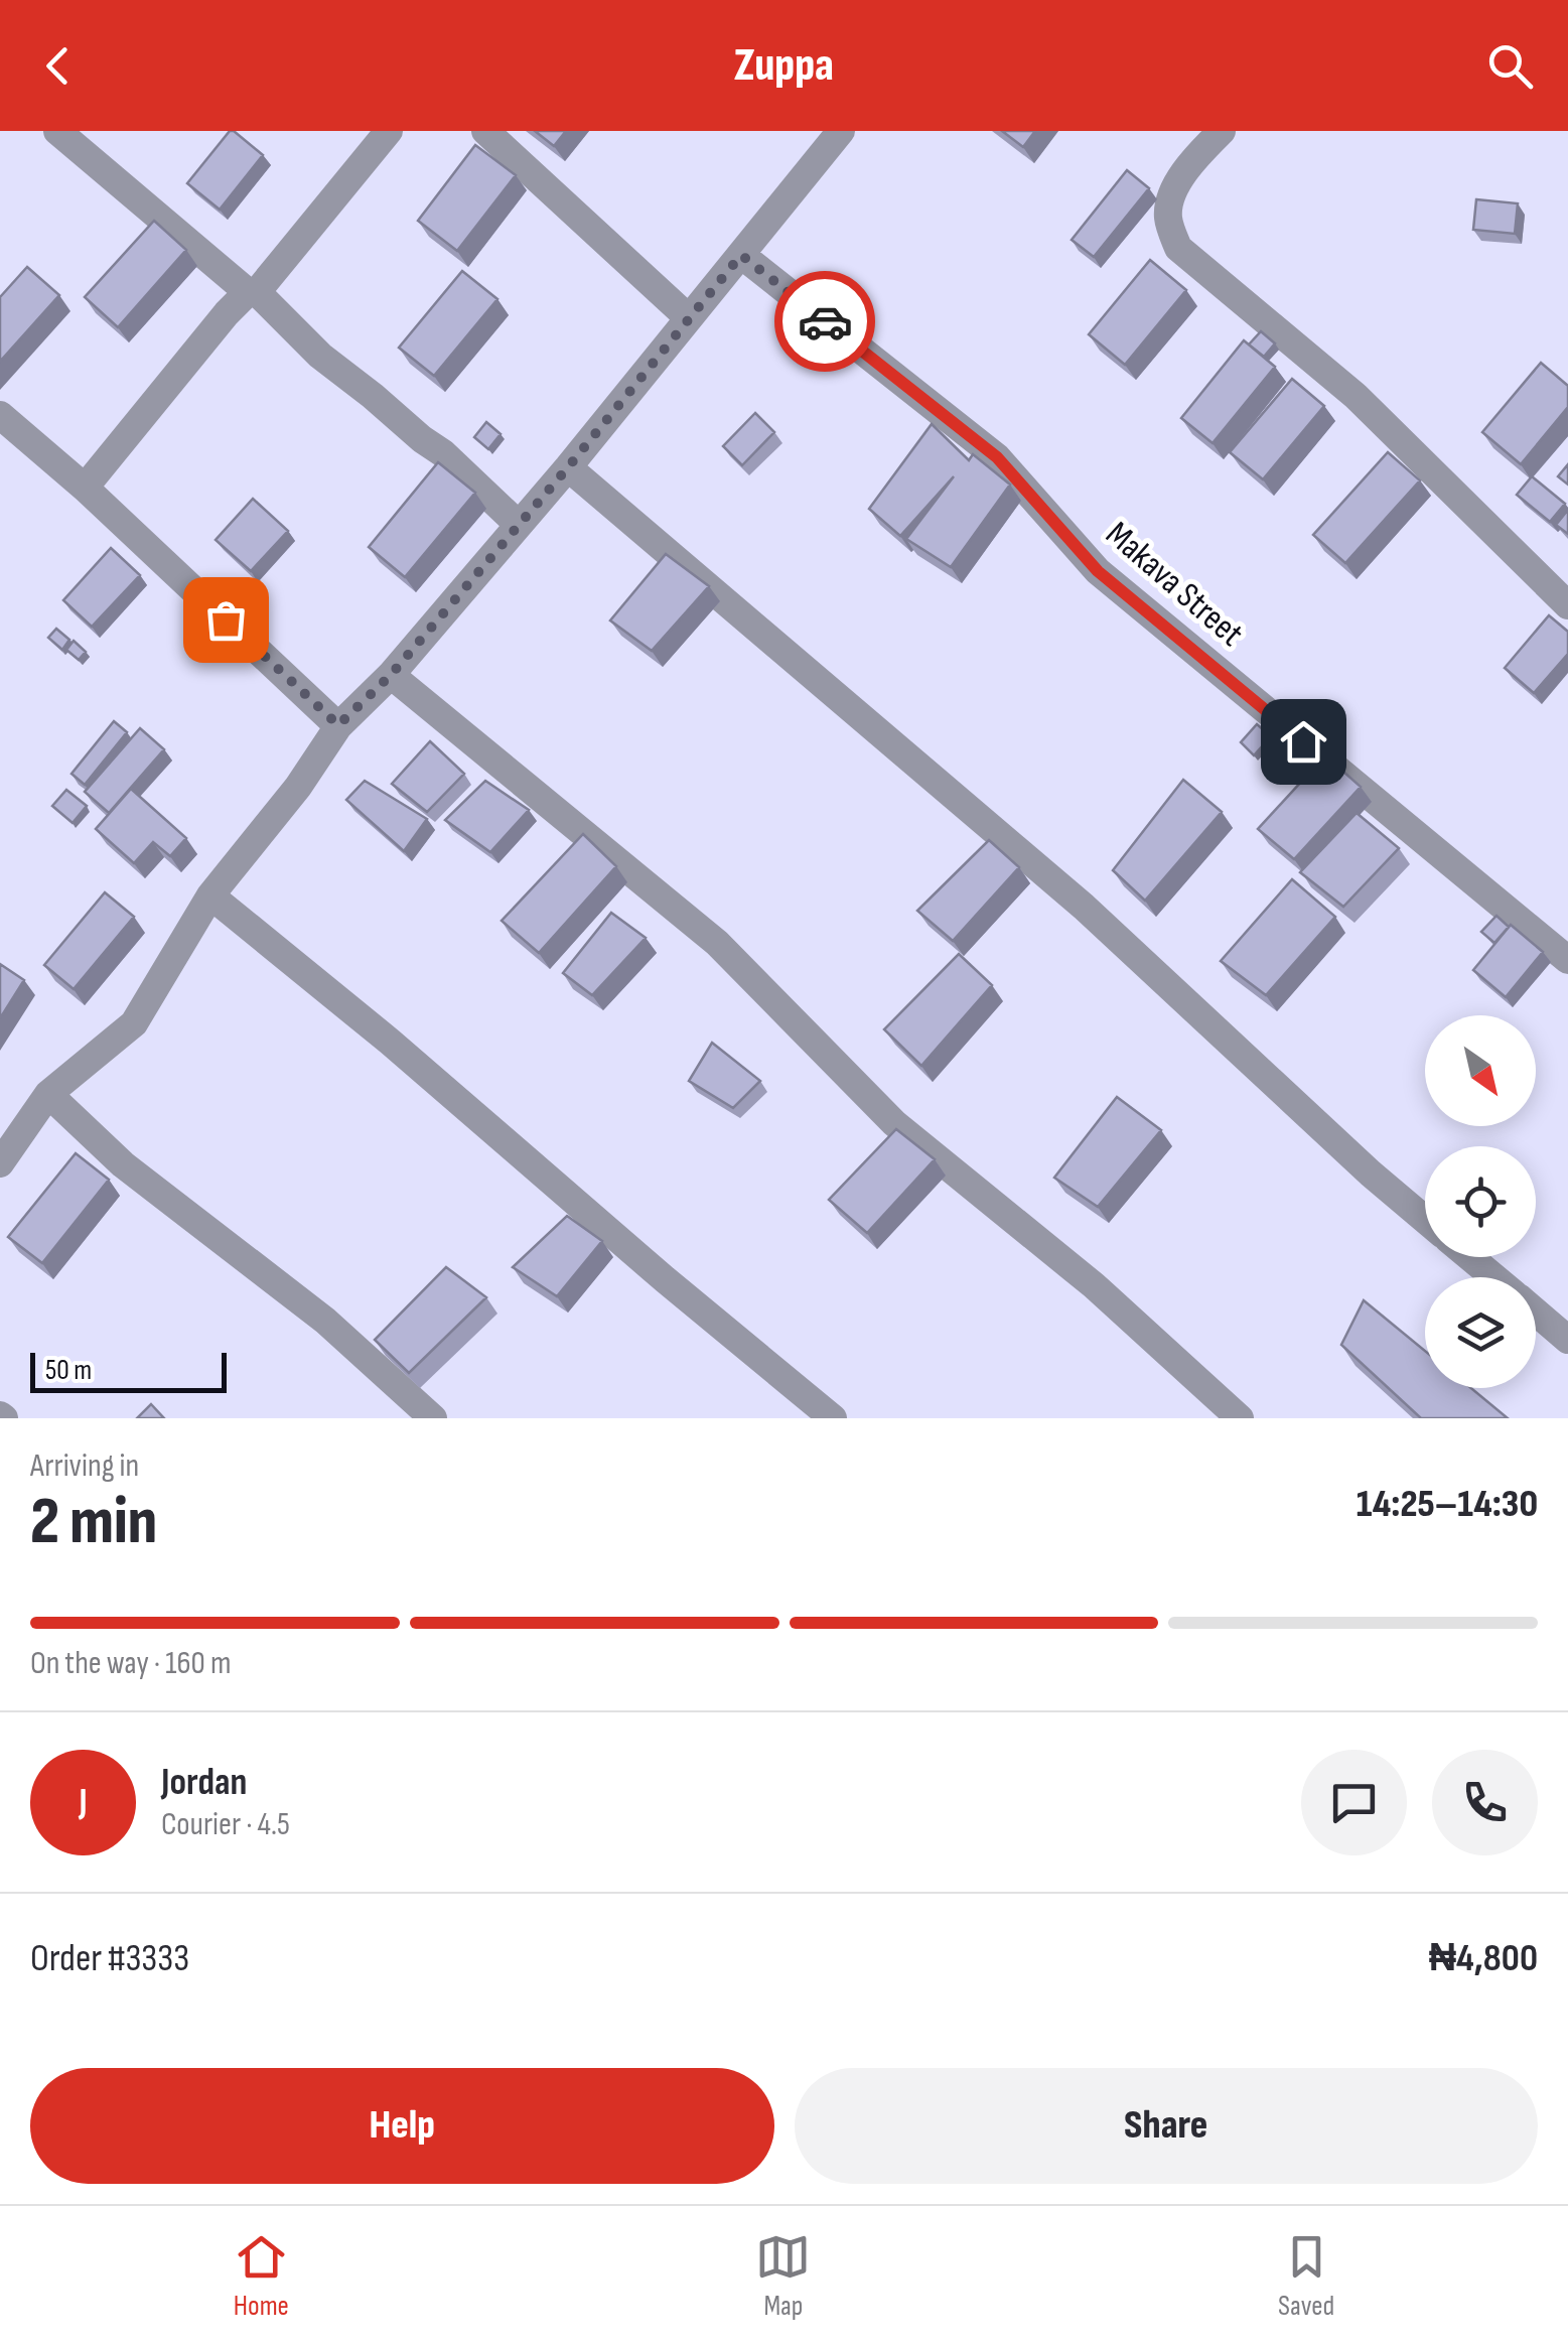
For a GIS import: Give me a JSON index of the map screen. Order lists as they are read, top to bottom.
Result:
{
  "streets": {
    "street": ["Makava Street"]
  },
  "scale_bar": "50 m",
  "north": "bottom right",
  "page": {
    "header": "Zuppa",
    "scale": "50 m",
    "heading": ["2 min", "Arriving in", "14:25–14:30"],
    "panel": [
      "Jordan",
      "Courier · 4.5",
      "Order #3333",
      "₦4,800"
    ],
    "bar": "On the way · 160 m",
    "round": "J",
    "buttons": ["Help", "Share"],
    "tabs": ["Home", "Map", "Saved"]
  }
}
